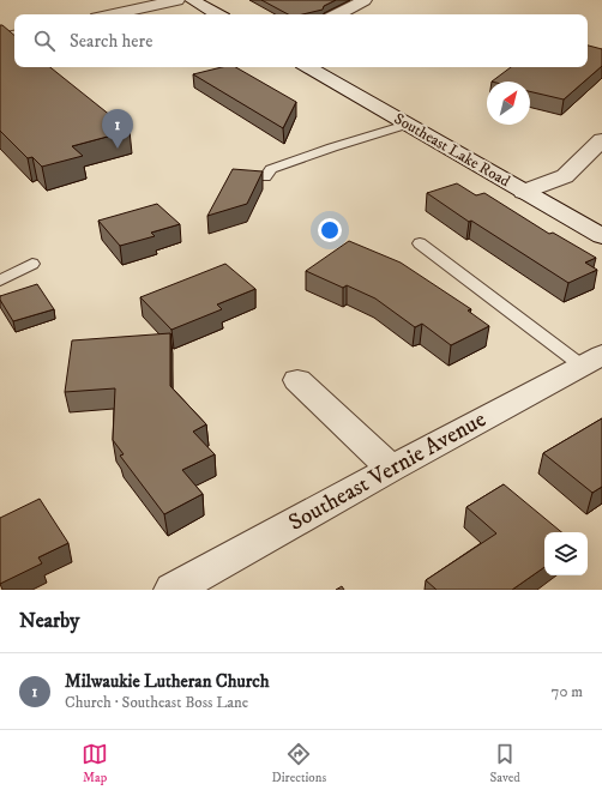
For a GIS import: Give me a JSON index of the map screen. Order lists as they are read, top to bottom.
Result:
{
  "streets": {
    "street": ["Southeast Lake Road", "Southeast Vernie Avenue"]
  },
  "north": "top right",
  "page": {
    "search": "Search here",
    "pins": "1",
    "heading": "Nearby",
    "list": [
      {
        "mark": "1",
        "name": "Milwaukie Lutheran Church",
        "note": "Church · Southeast Boss Lane",
        "value": "70 m"
      }
    ],
    "nav": ["Map", "Directions", "Saved"]
  }
}
